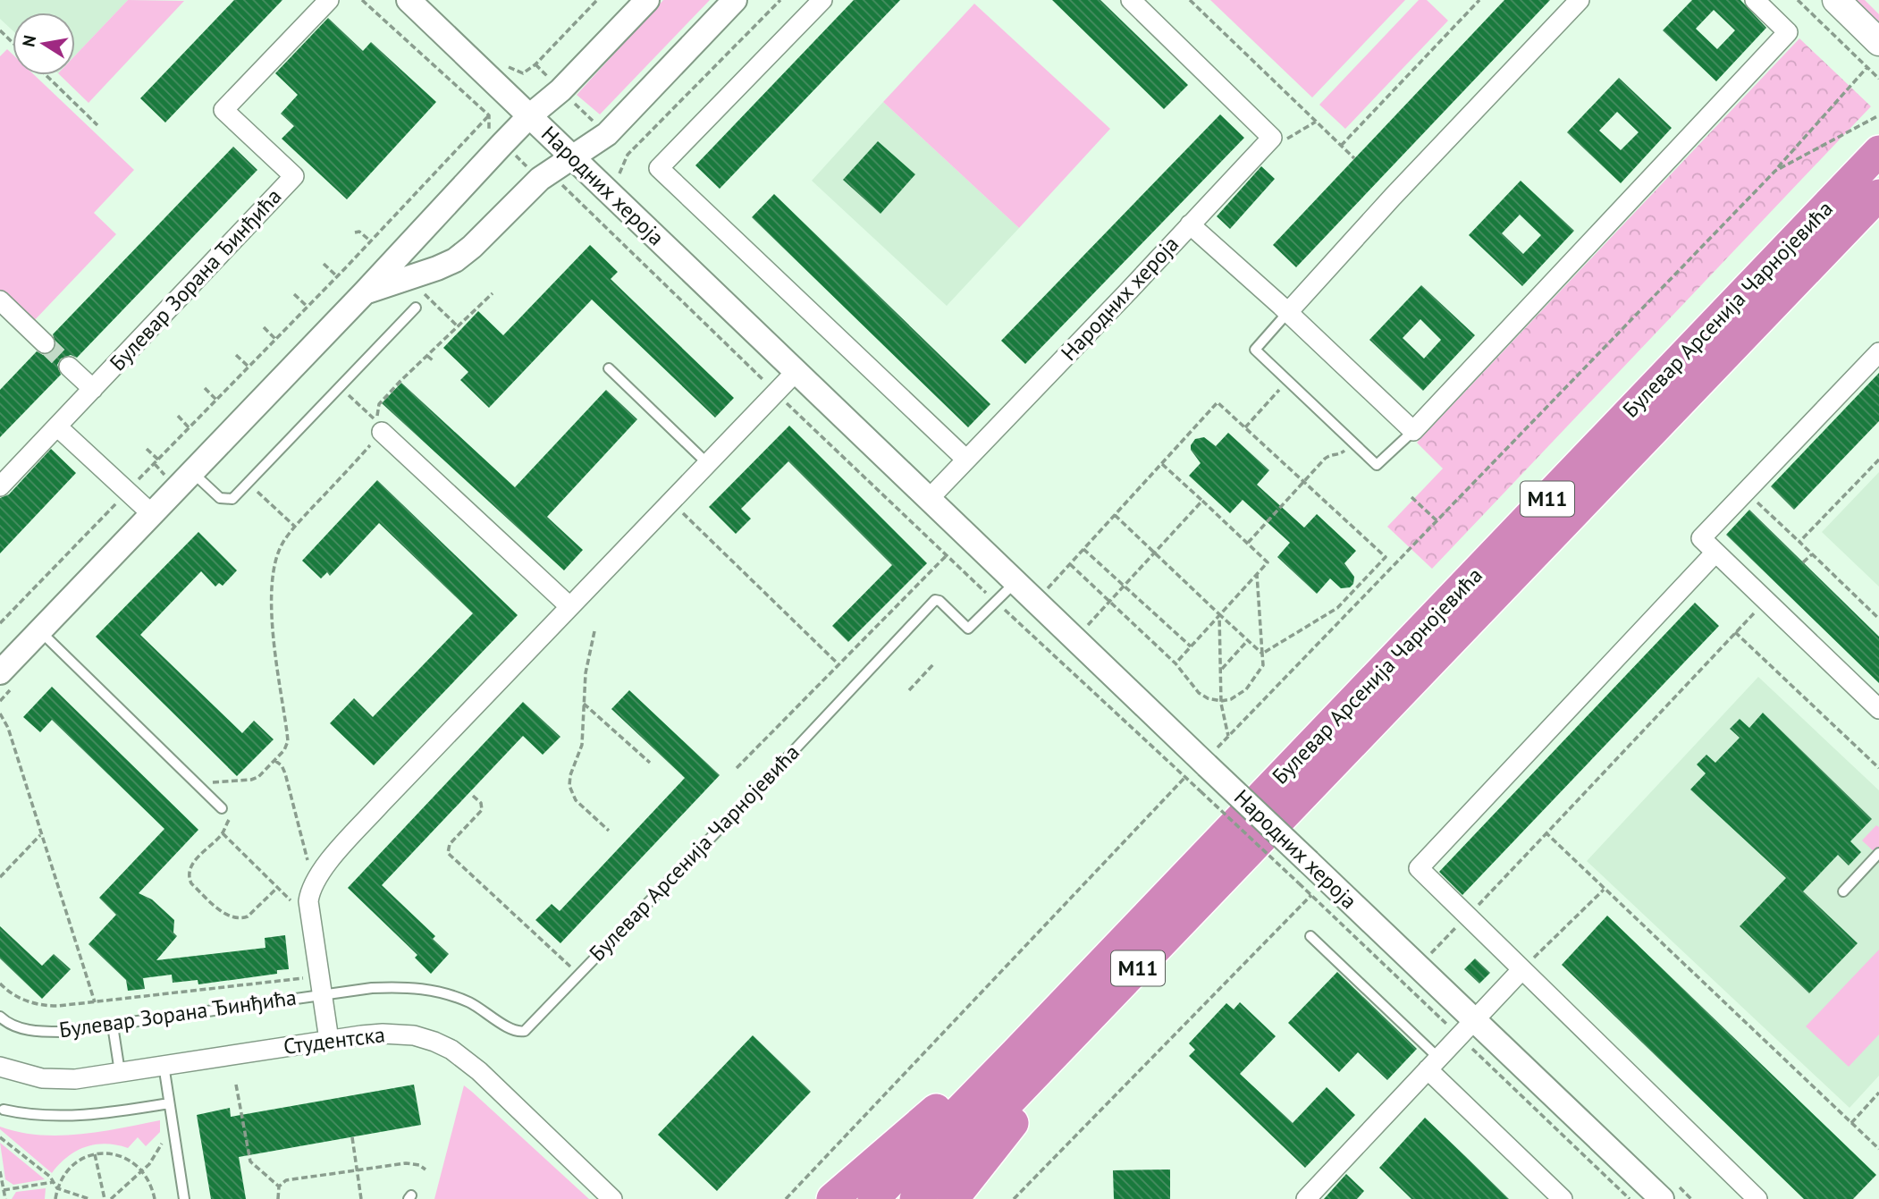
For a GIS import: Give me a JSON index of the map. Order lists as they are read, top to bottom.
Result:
{
  "streets": {
    "highway": ["Булевар Арсенија Чарнојевића", "M11"],
    "street": ["Народних хероја", "Булевар Зорана Ђинђића", "Студентска"]
  },
  "crossings": [
    ["Народних хероја", "Булевар Арсенија Чарнојевића"],
    ["Булевар Зорана Ђинђића", "Булевар Арсенија Чарнојевића"]
  ],
  "north": "left"
}
